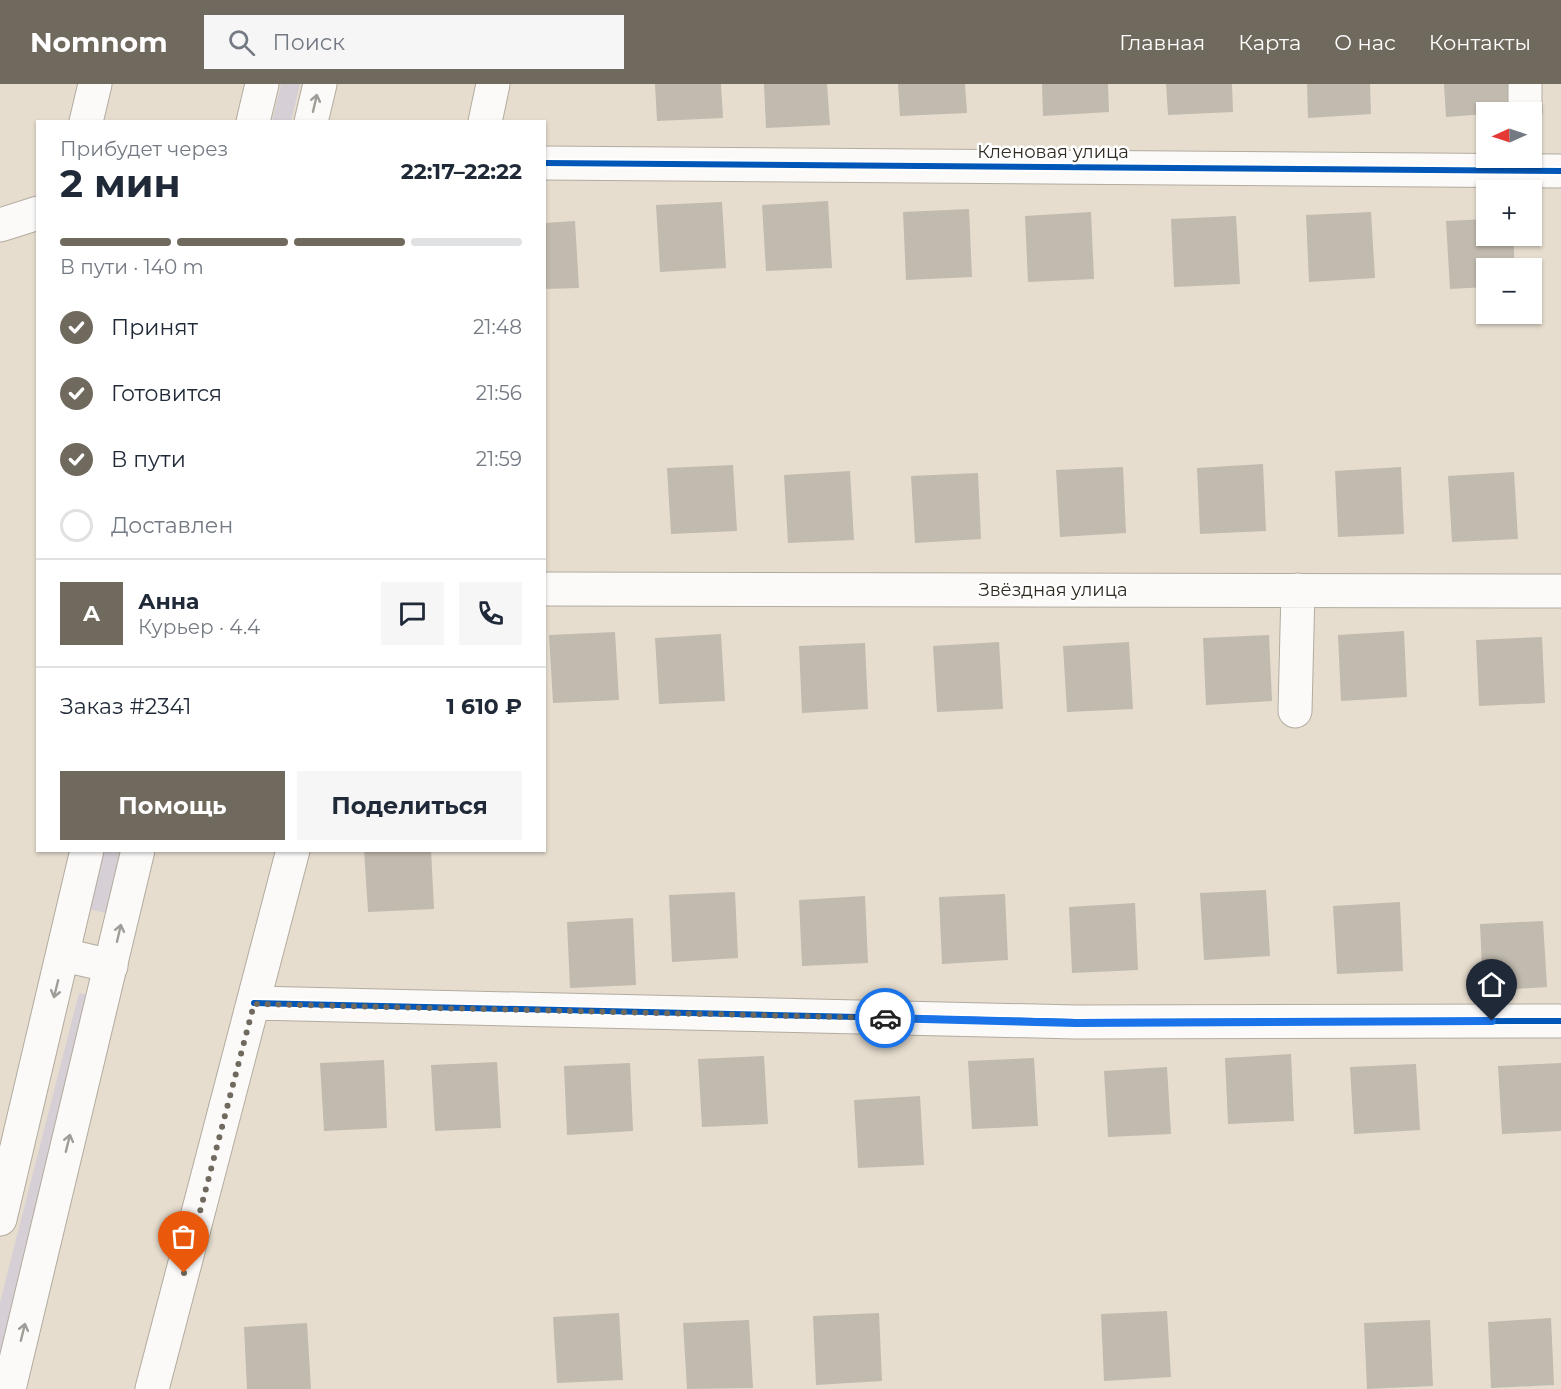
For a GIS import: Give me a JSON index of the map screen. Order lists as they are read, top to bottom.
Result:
{
  "streets": {
    "street": ["Кленовая улица", "Звёздная улица"]
  },
  "north": "left",
  "page": {
    "header": "Nomnom",
    "search": "Поиск",
    "nav": [
      "Главная",
      "Карта",
      "О нас",
      "Контакты"
    ],
    "map_buttons": ["+", "−"],
    "heading": ["2 мин", "Прибудет через", "22:17–22:22"],
    "panel": [
      "Анна",
      "Курьер · 4.4",
      "Заказ #2341",
      "1 610 ₽"
    ],
    "bar": "В пути · 140 m",
    "list": [
      ["Принят", "21:48"],
      ["Готовится", "21:56"],
      ["В пути", "21:59"],
      "Доставлен"
    ],
    "round": "А",
    "buttons": ["Помощь", "Поделиться"]
  }
}
